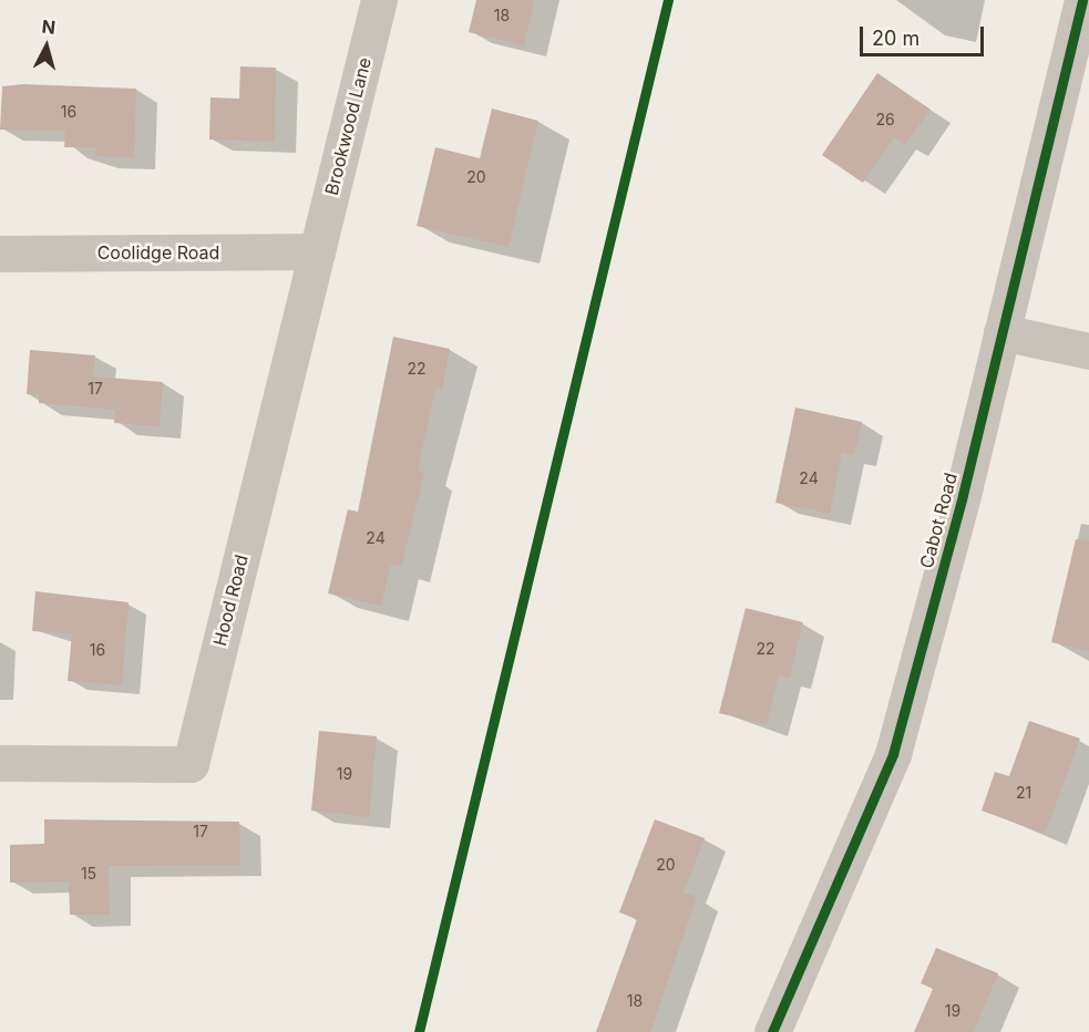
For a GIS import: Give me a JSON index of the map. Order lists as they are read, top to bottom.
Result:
{
  "streets": {
    "street": [
      "Brookwood Lane",
      "Coolidge Road",
      "Cabot Road",
      "Hood Road"
    ]
  },
  "crossings": [
    ["Brookwood Lane", "Coolidge Road"],
    ["Brookwood Lane", "Hood Road"],
    ["Coolidge Road", "Hood Road"]
  ],
  "house_numbers": [
    "18",
    "16",
    "26",
    "20",
    "22",
    "17",
    "24",
    "24",
    "22",
    "16",
    "19",
    "21",
    "17",
    "20",
    "15",
    "18",
    "19"
  ],
  "scale_bar": "20 m",
  "north": "top"
}
